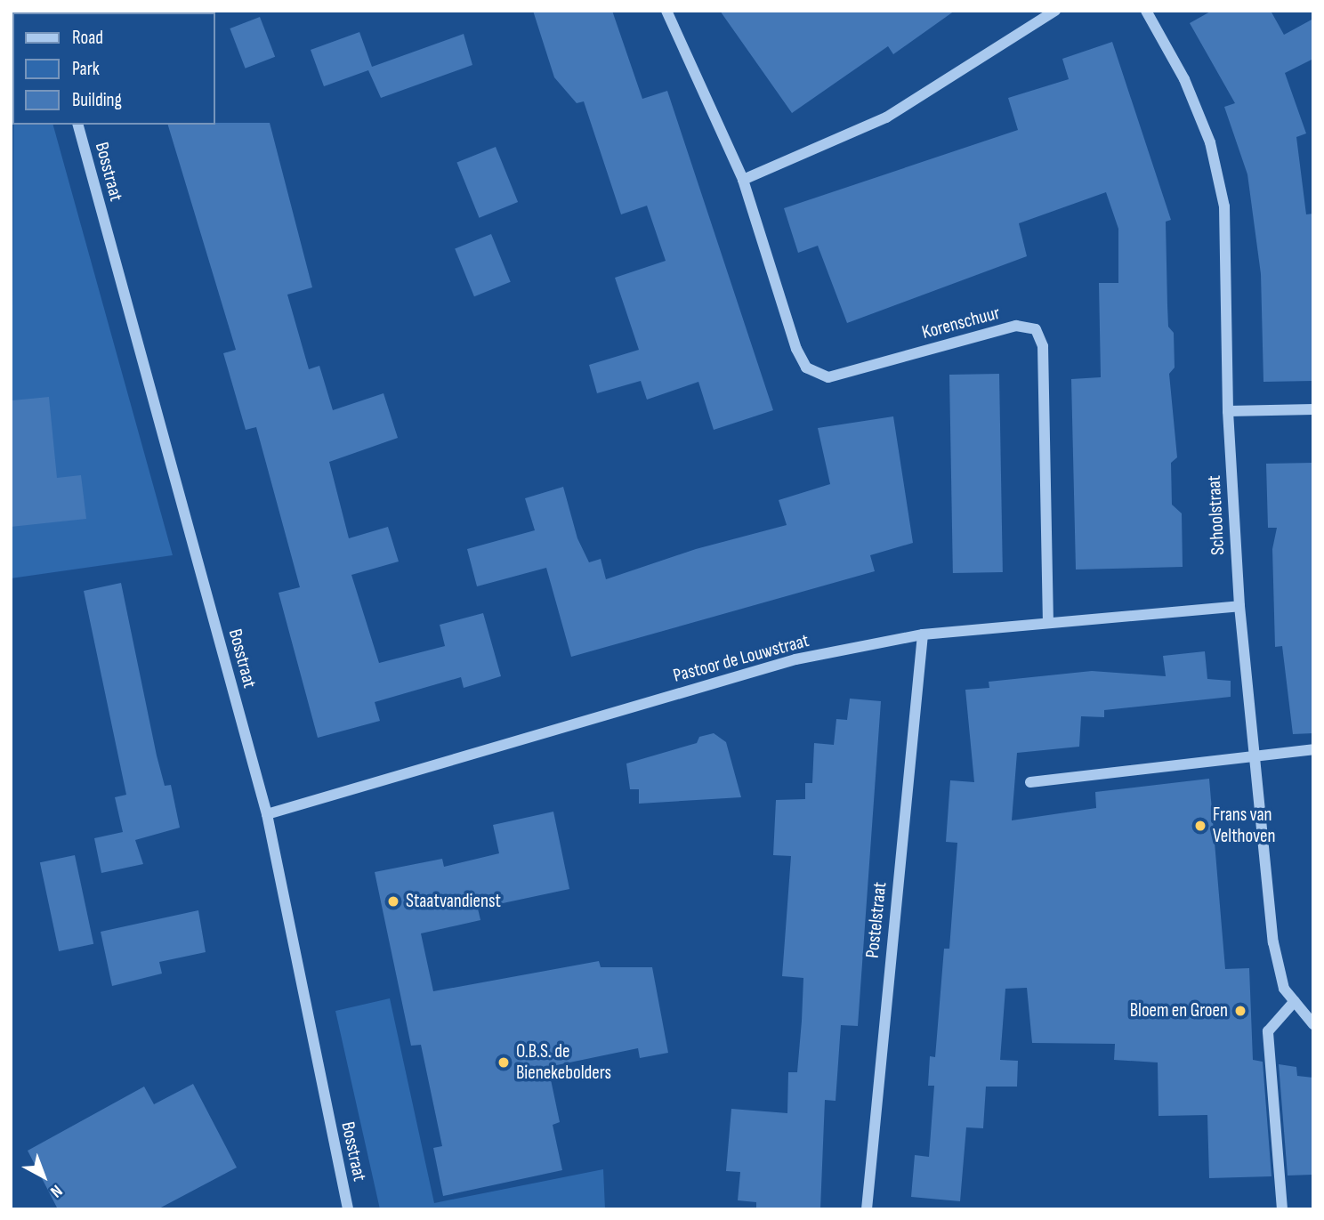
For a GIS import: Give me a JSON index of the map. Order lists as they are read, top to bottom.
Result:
{
  "streets": {
    "street": [
      "Bosstraat",
      "Korenschuur",
      "Schoolstraat",
      "Pastoor de Louwstraat",
      "Postelstraat"
    ]
  },
  "crossings": [
    ["Bosstraat", "Pastoor de Louwstraat"],
    ["Korenschuur", "Pastoor de Louwstraat"],
    ["Schoolstraat", "Pastoor de Louwstraat"],
    ["Pastoor de Louwstraat", "Postelstraat"]
  ],
  "places": [
    "Frans van Velthoven",
    "Staatvandienst",
    "Bloem en Groen",
    "O.B.S. de Bienekebolders"
  ],
  "legend": ["Road", "Park", "Building"],
  "north": "bottom right"
}
